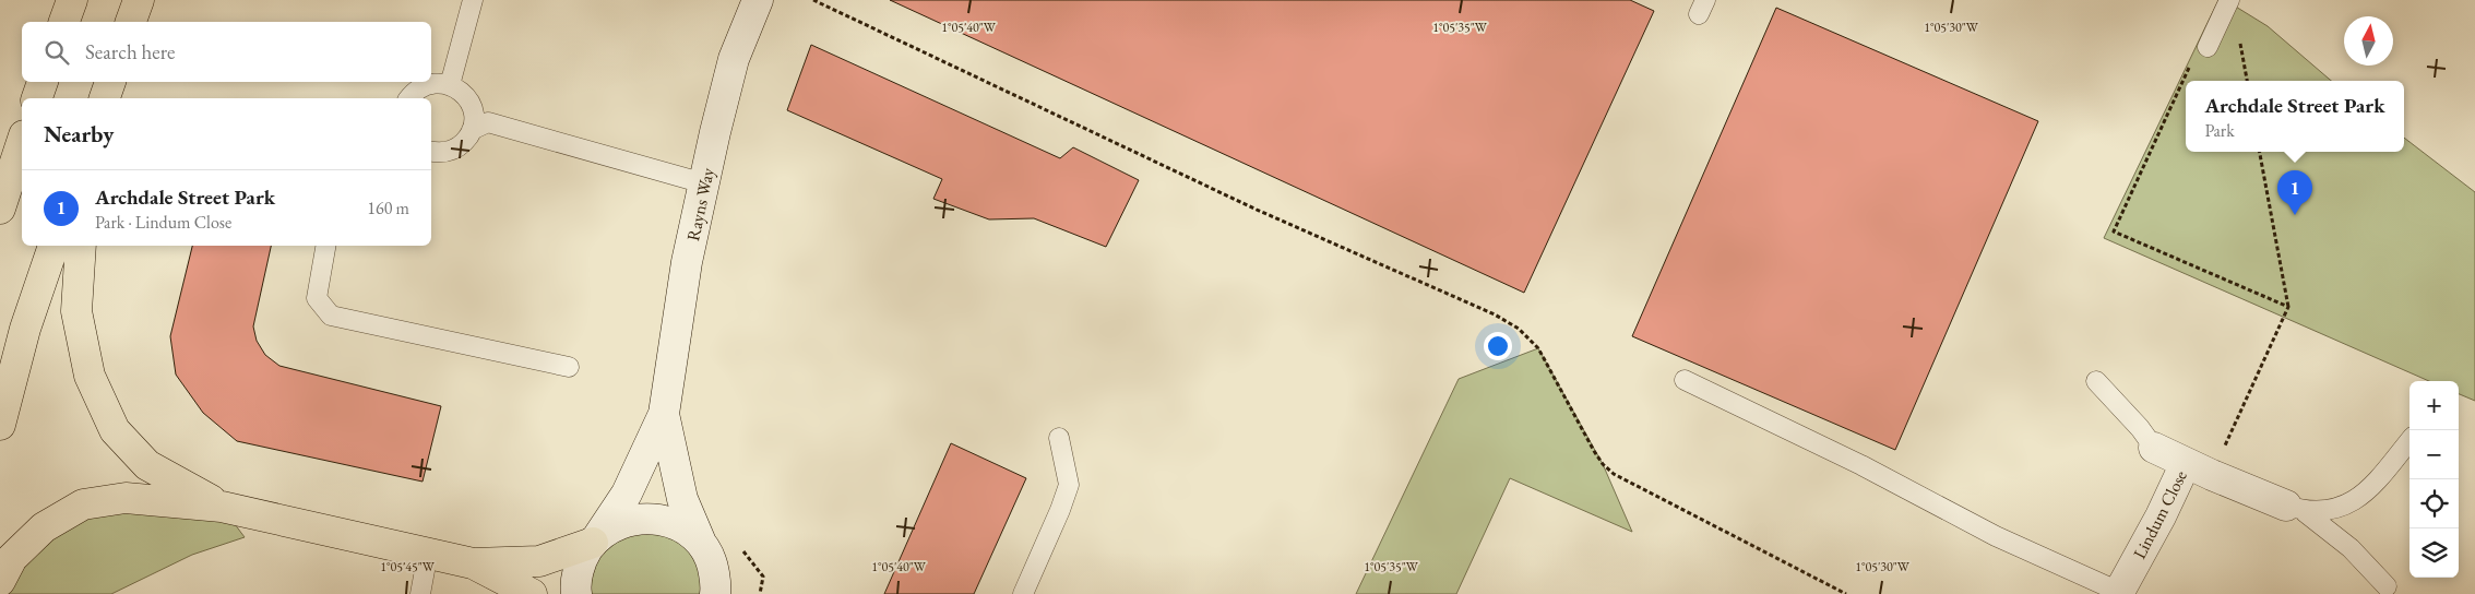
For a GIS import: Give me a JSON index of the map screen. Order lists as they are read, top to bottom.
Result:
{
  "streets": {
    "street": ["Rayns Way", "Lindum Close"]
  },
  "north": "top",
  "page": {
    "search": "Search here",
    "popup": ["Archdale Street Park", "Park"],
    "heading": "Nearby",
    "list": [
      {
        "mark": "1",
        "name": "Archdale Street Park",
        "note": "Park · Lindum Close",
        "value": "160 m"
      }
    ],
    "pins": "1",
    "map_buttons": ["+", "−"]
  },
  "coordinates": [
    "1°05'40\"W",
    "1°05'35\"W",
    "1°05'30\"W",
    "1°05'45\"W"
  ]
}
